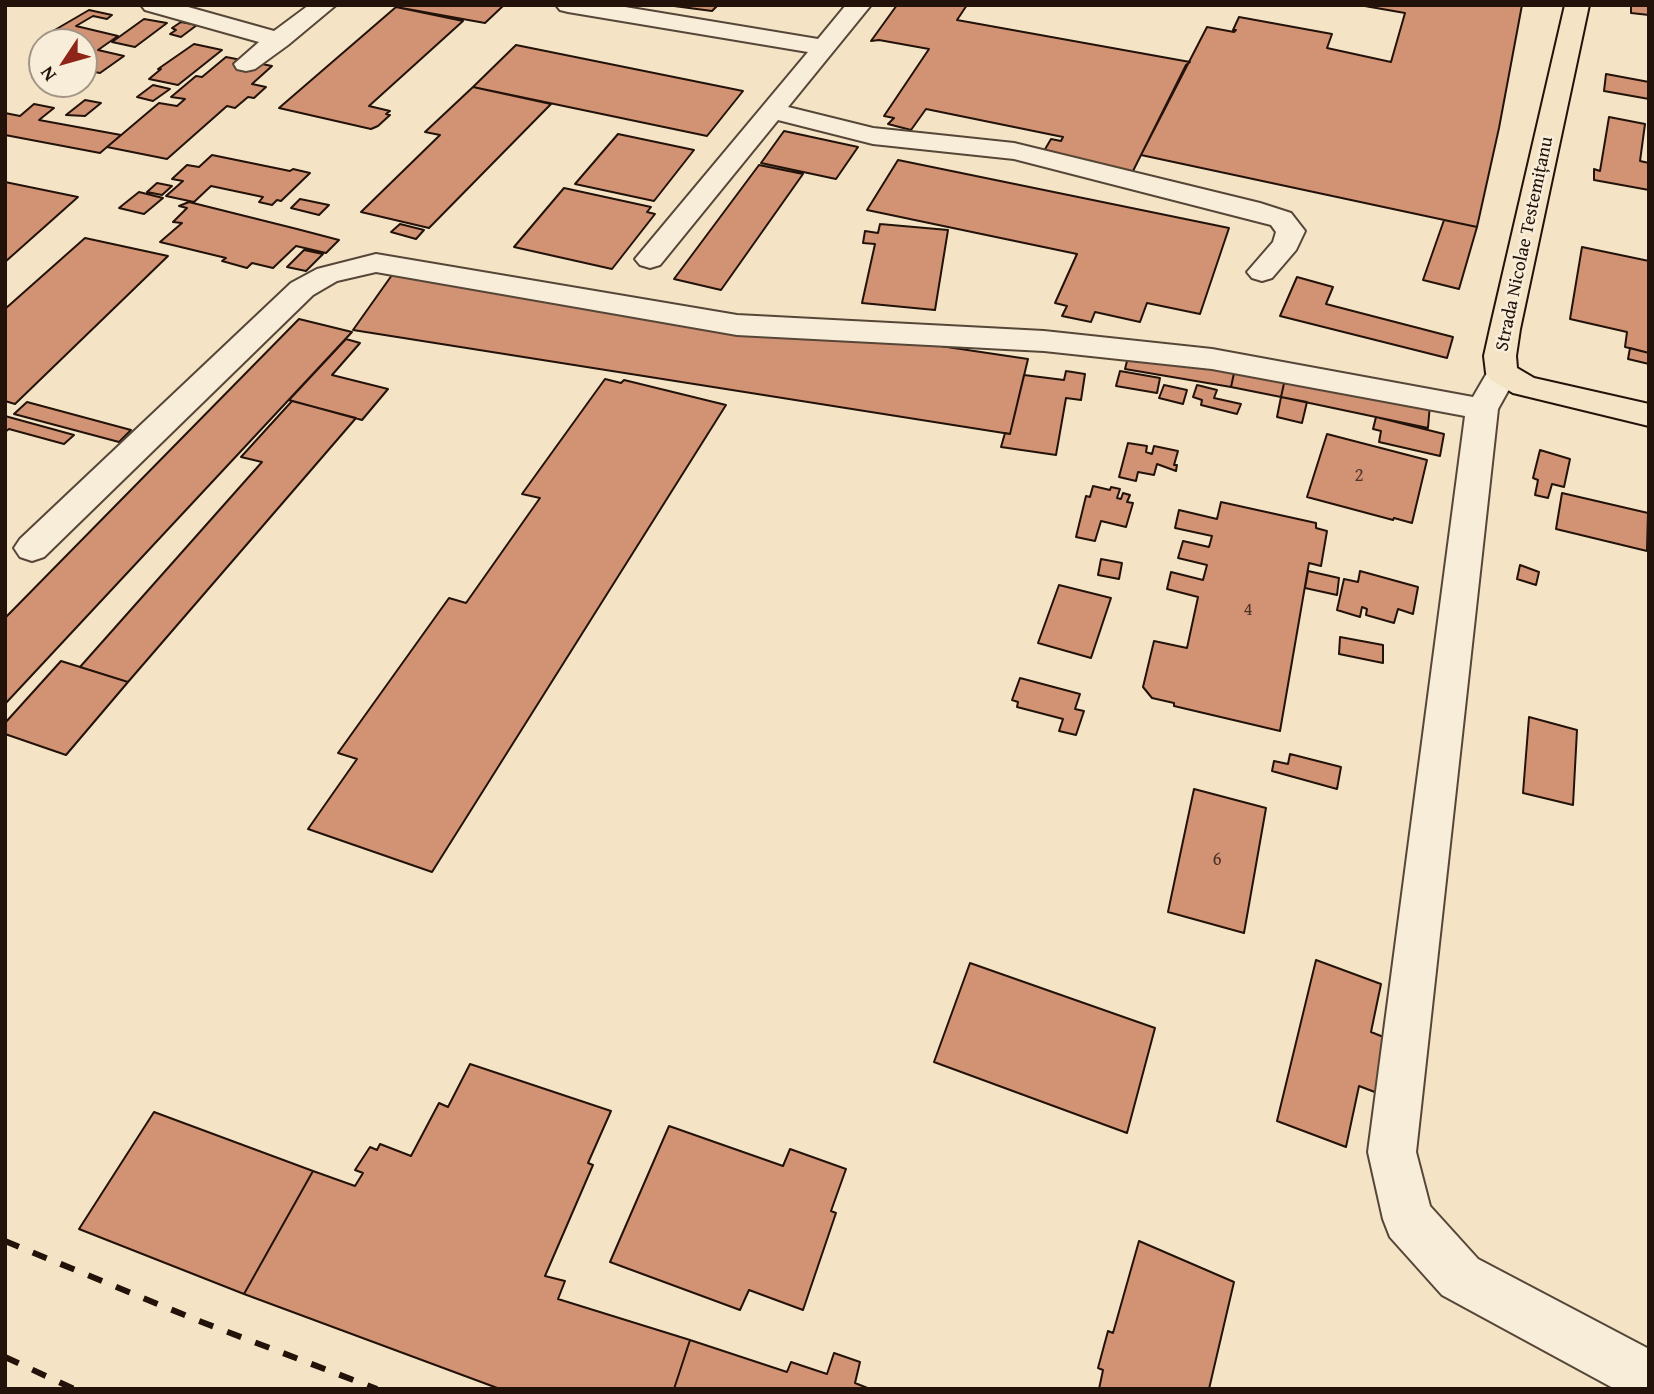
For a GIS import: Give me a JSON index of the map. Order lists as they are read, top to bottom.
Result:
{
  "streets": {
    "main road": ["Strada Nicolae Testemițanu"]
  },
  "house_numbers": ["2", "4", "6"],
  "north": "bottom left"
}
